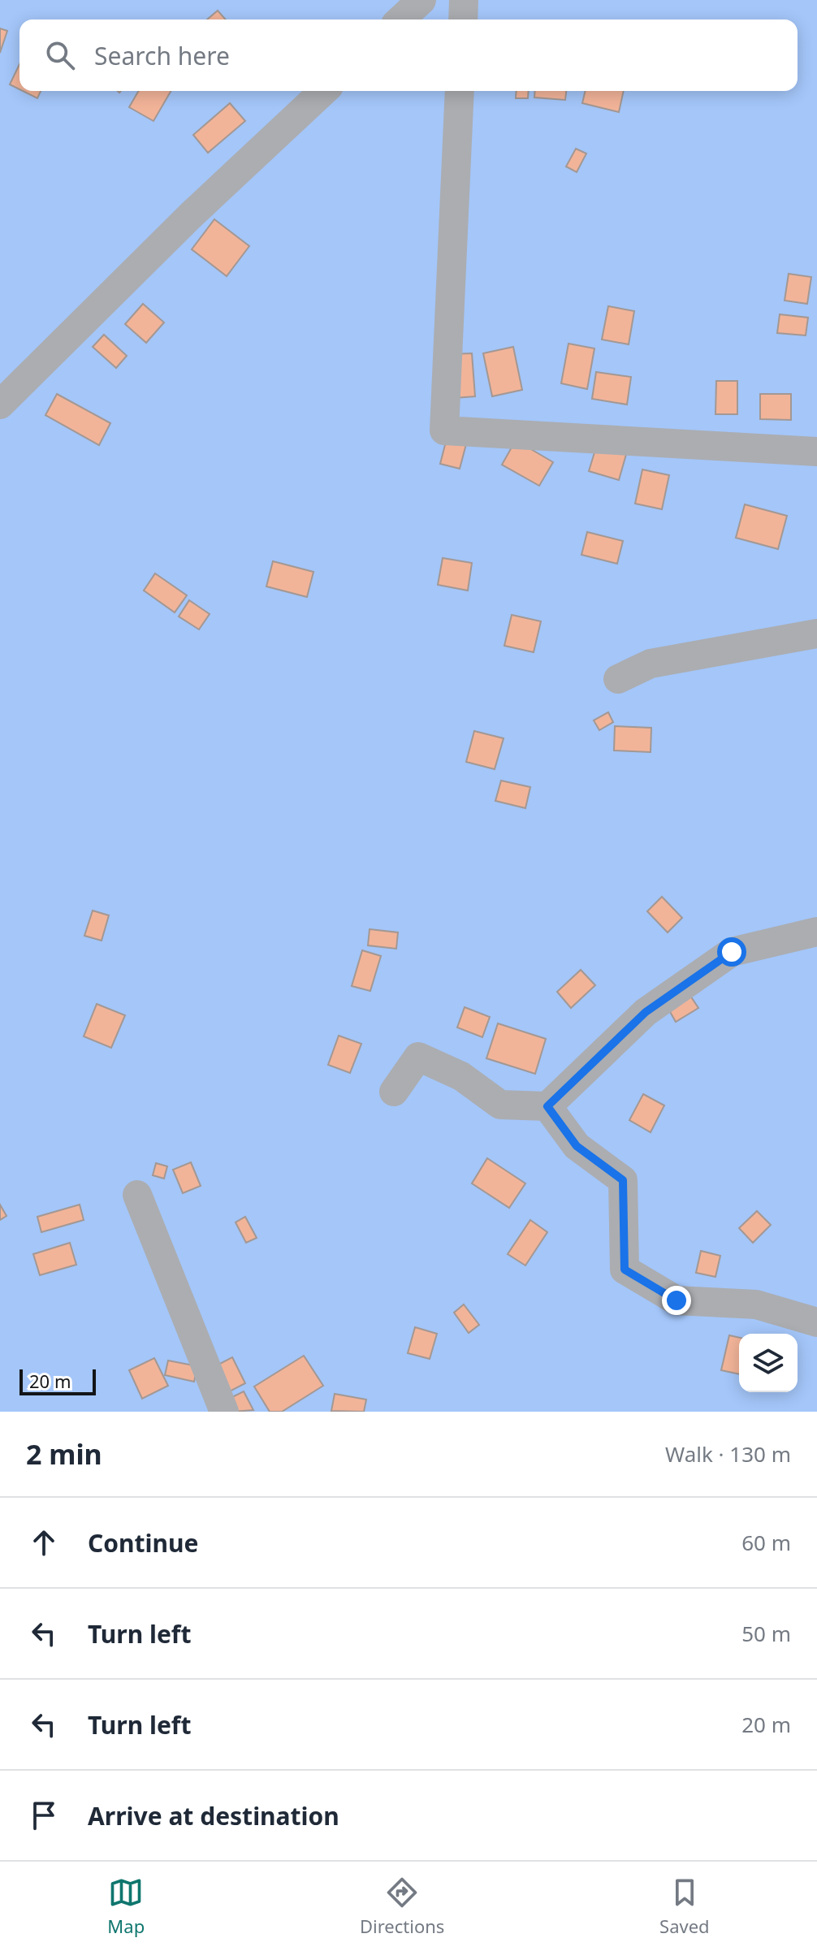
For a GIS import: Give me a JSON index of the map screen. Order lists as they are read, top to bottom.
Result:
{
  "scale_bar": "20 m",
  "page": {
    "search": "Search here",
    "scale": "20 m",
    "heading": ["2 min", "Walk · 130 m"],
    "list": [
      ["Continue", "60 m"],
      ["Turn left", "50 m"],
      ["Turn left", "20 m"],
      "Arrive at destination"
    ],
    "nav": ["Map", "Directions", "Saved"]
  }
}
